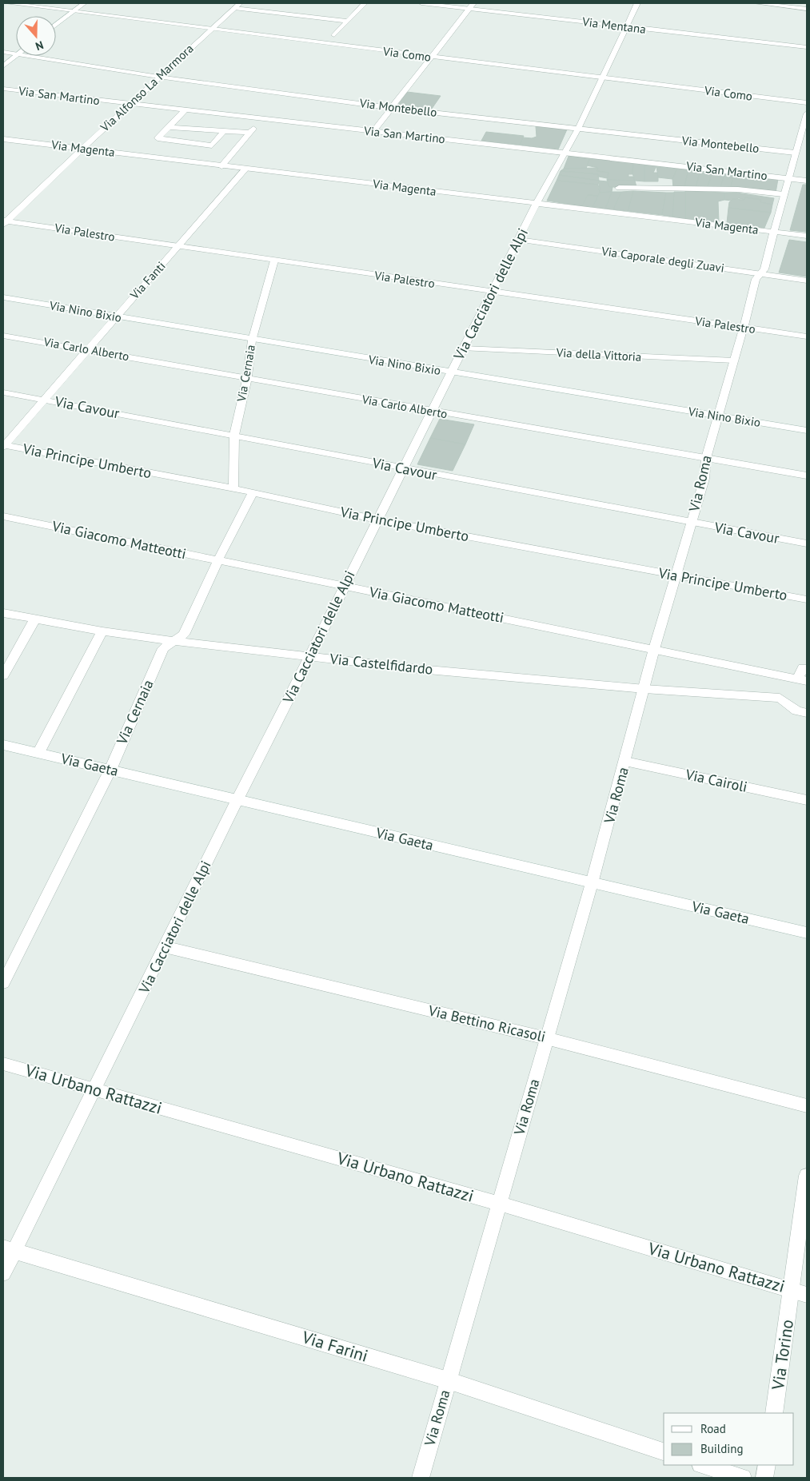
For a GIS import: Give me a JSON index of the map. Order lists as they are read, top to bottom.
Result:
{
  "streets": {
    "street": [
      "Via Mentana",
      "Via Como",
      "Via Alfonso La Marmora",
      "Via San Martino",
      "Via Montebello",
      "Via Magenta",
      "Via Palestro",
      "Via Caporale degli Zuavi",
      "Via Fanti",
      "Via Cacciatori delle Alpi",
      "Via Nino Bixio",
      "Via Carlo Alberto",
      "Via della Vittoria",
      "Via Cernaia",
      "Via Cavour",
      "Via Principe Umberto",
      "Via Roma",
      "Via Giacomo Matteotti",
      "Via Castelfidardo",
      "Via Gaeta",
      "Via Cairoli",
      "Via Bettino Ricasoli",
      "Via Urbano Rattazzi",
      "Via Farini",
      "Via Torino"
    ]
  },
  "crossings": [
    ["Via Mentana", "Via Cacciatori delle Alpi"],
    ["Via Como", "Via Alfonso La Marmora"],
    ["Via Como", "Via Cacciatori delle Alpi"],
    ["Via Alfonso La Marmora", "Via San Martino"],
    ["Via Alfonso La Marmora", "Via Montebello"],
    ["Via Alfonso La Marmora", "Via Magenta"],
    ["Via Alfonso La Marmora", "Via Palestro"],
    ["Via San Martino", "Via Cacciatori delle Alpi"],
    ["Via San Martino", "Via Roma"],
    ["Via Montebello", "Via Cacciatori delle Alpi"],
    ["Via Montebello", "Via Roma"],
    ["Via Magenta", "Via Fanti"],
    ["Via Magenta", "Via Cacciatori delle Alpi"],
    ["Via Magenta", "Via Roma"],
    ["Via Palestro", "Via Fanti"],
    ["Via Palestro", "Via Cacciatori delle Alpi"],
    ["Via Palestro", "Via Cernaia"],
    ["Via Palestro", "Via Roma"],
    ["Via Caporale degli Zuavi", "Via Cacciatori delle Alpi"],
    ["Via Caporale degli Zuavi", "Via Roma"],
    ["Via Fanti", "Via Nino Bixio"],
    ["Via Fanti", "Via Carlo Alberto"],
    ["Via Fanti", "Via Cavour"],
    ["Via Fanti", "Via Principe Umberto"],
    ["Via Cacciatori delle Alpi", "Via Nino Bixio"],
    ["Via Cacciatori delle Alpi", "Via Carlo Alberto"],
    ["Via Cacciatori delle Alpi", "Via della Vittoria"],
    ["Via Cacciatori delle Alpi", "Via Cavour"],
    ["Via Cacciatori delle Alpi", "Via Principe Umberto"],
    ["Via Cacciatori delle Alpi", "Via Giacomo Matteotti"],
    ["Via Cacciatori delle Alpi", "Via Castelfidardo"],
    ["Via Cacciatori delle Alpi", "Via Gaeta"],
    ["Via Cacciatori delle Alpi", "Via Bettino Ricasoli"],
    ["Via Cacciatori delle Alpi", "Via Urbano Rattazzi"],
    ["Via Cacciatori delle Alpi", "Via Farini"],
    ["Via Nino Bixio", "Via Cernaia"],
    ["Via Nino Bixio", "Via Roma"],
    ["Via Carlo Alberto", "Via Cernaia"],
    ["Via Carlo Alberto", "Via Roma"],
    ["Via della Vittoria", "Via Roma"],
    ["Via Cernaia", "Via Cavour"],
    ["Via Cernaia", "Via Principe Umberto"],
    ["Via Cernaia", "Via Giacomo Matteotti"],
    ["Via Cernaia", "Via Castelfidardo"],
    ["Via Cernaia", "Via Gaeta"],
    ["Via Cavour", "Via Roma"],
    ["Via Principe Umberto", "Via Roma"],
    ["Via Roma", "Via Giacomo Matteotti"],
    ["Via Roma", "Via Castelfidardo"],
    ["Via Roma", "Via Gaeta"],
    ["Via Roma", "Via Cairoli"],
    ["Via Roma", "Via Bettino Ricasoli"],
    ["Via Roma", "Via Urbano Rattazzi"],
    ["Via Roma", "Via Farini"],
    ["Via Urbano Rattazzi", "Via Torino"]
  ],
  "legend": ["Road", "Building"],
  "north": "bottom"
}
